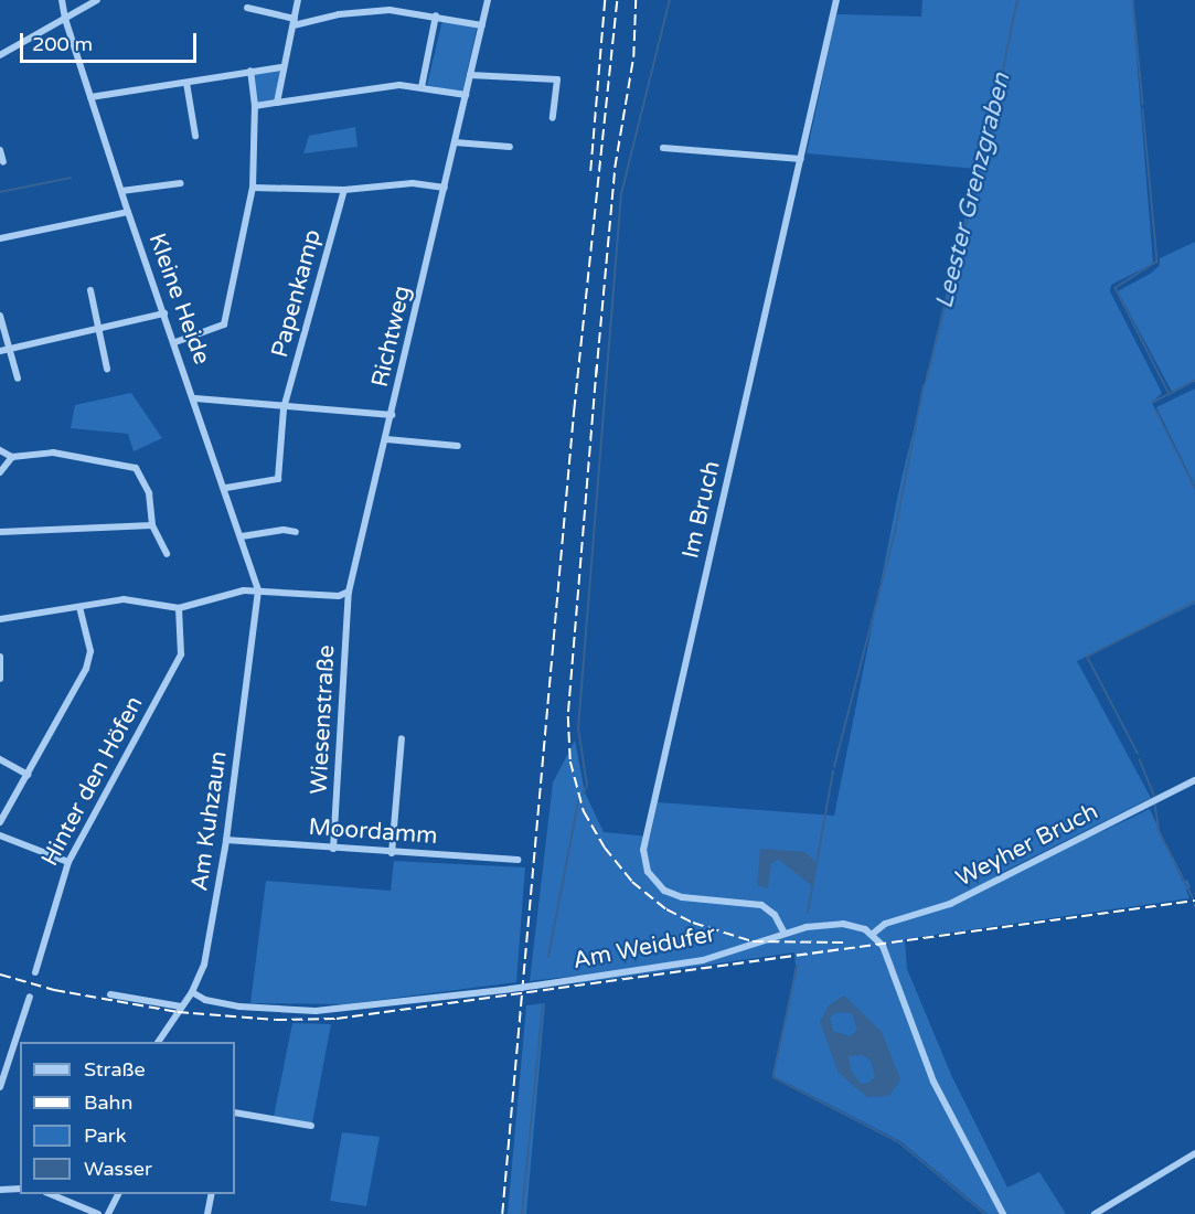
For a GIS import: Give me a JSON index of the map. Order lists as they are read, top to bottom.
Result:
{
  "streets": {
    "street": [
      "Papenkamp",
      "Kleine Heide",
      "Richtweg",
      "Im Bruch",
      "Wiesenstraße",
      "Hinter den Höfen",
      "Am Kuhzaun",
      "Moordamm",
      "Weyher Bruch",
      "Am Weidufer"
    ]
  },
  "crossings": [
    ["Papenkamp", "Kleine Heide"],
    ["Kleine Heide", "Am Kuhzaun"],
    ["Richtweg", "Wiesenstraße"],
    ["Im Bruch", "Am Weidufer"],
    ["Wiesenstraße", "Moordamm"],
    ["Am Kuhzaun", "Moordamm"],
    ["Am Kuhzaun", "Am Weidufer"],
    ["Weyher Bruch", "Am Weidufer"]
  ],
  "water": ["Leester Grenzgraben"],
  "legend": [
    "Straße",
    "Bahn",
    "Park",
    "Wasser"
  ],
  "scale_bar": "200 m"
}
